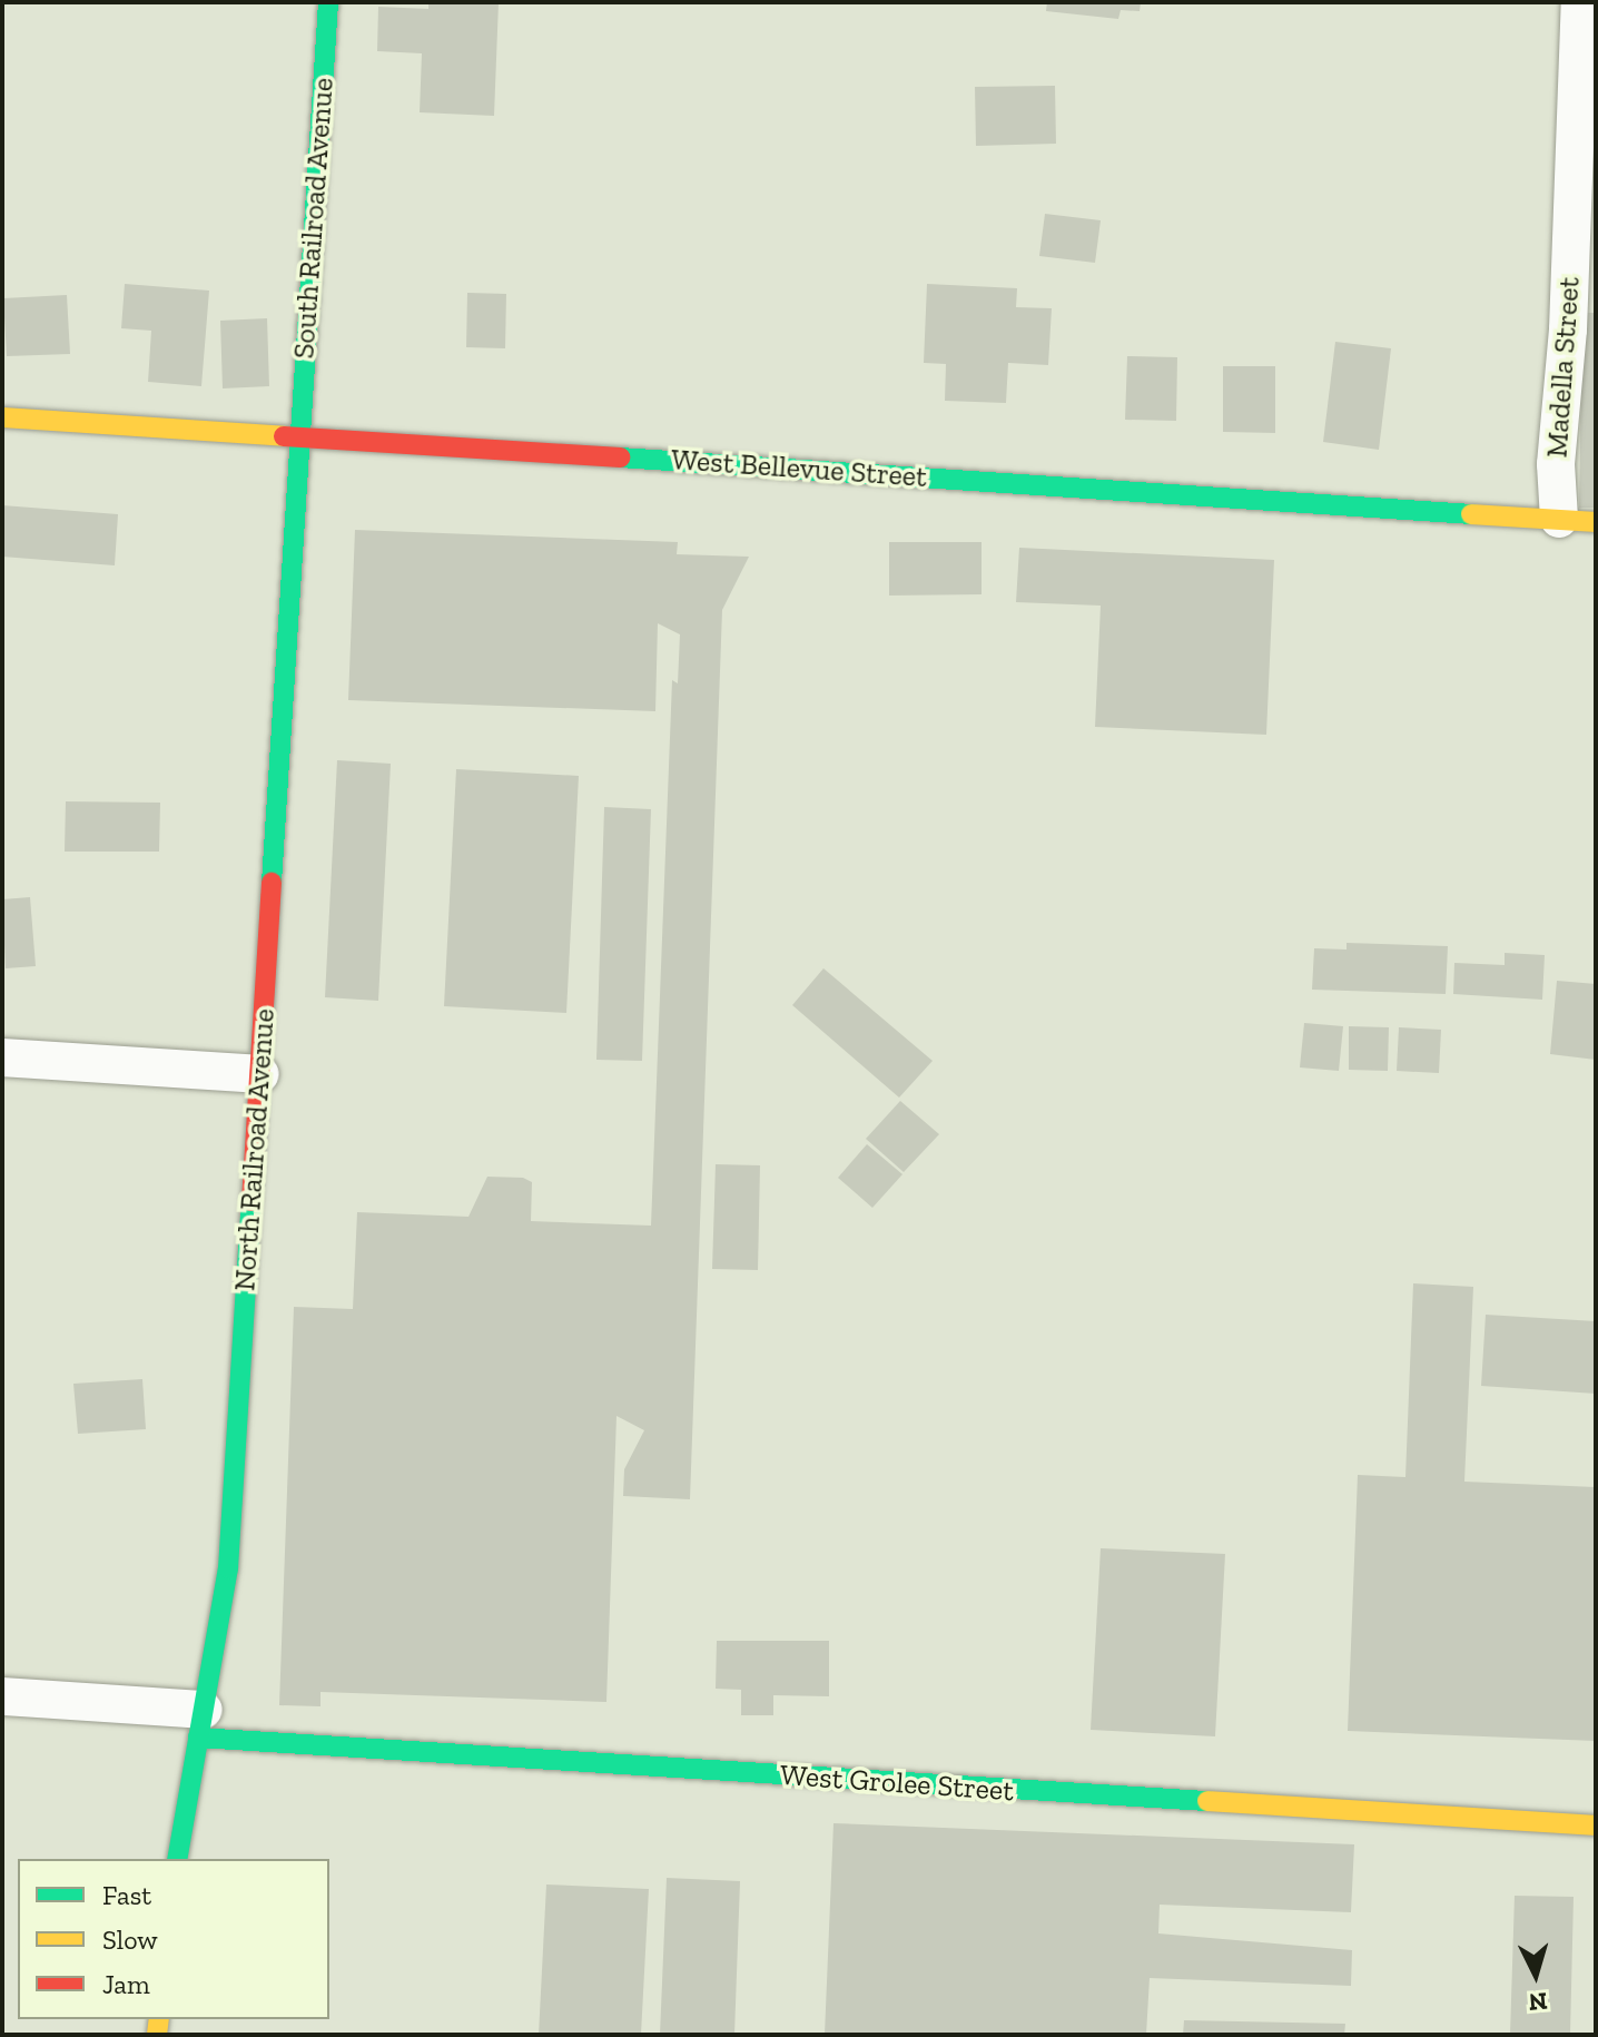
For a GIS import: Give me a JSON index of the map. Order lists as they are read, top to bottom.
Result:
{
  "streets": {
    "street": [
      "South Railroad Avenue",
      "Madella Street",
      "West Bellevue Street",
      "North Railroad Avenue",
      "West Grolee Street"
    ]
  },
  "crossings": [
    ["South Railroad Avenue", "West Bellevue Street"],
    ["South Railroad Avenue", "North Railroad Avenue"],
    ["Madella Street", "West Bellevue Street"],
    ["West Bellevue Street", "North Railroad Avenue"],
    ["North Railroad Avenue", "West Grolee Street"]
  ],
  "legend": ["Fast", "Slow", "Jam"],
  "north": "bottom"
}
